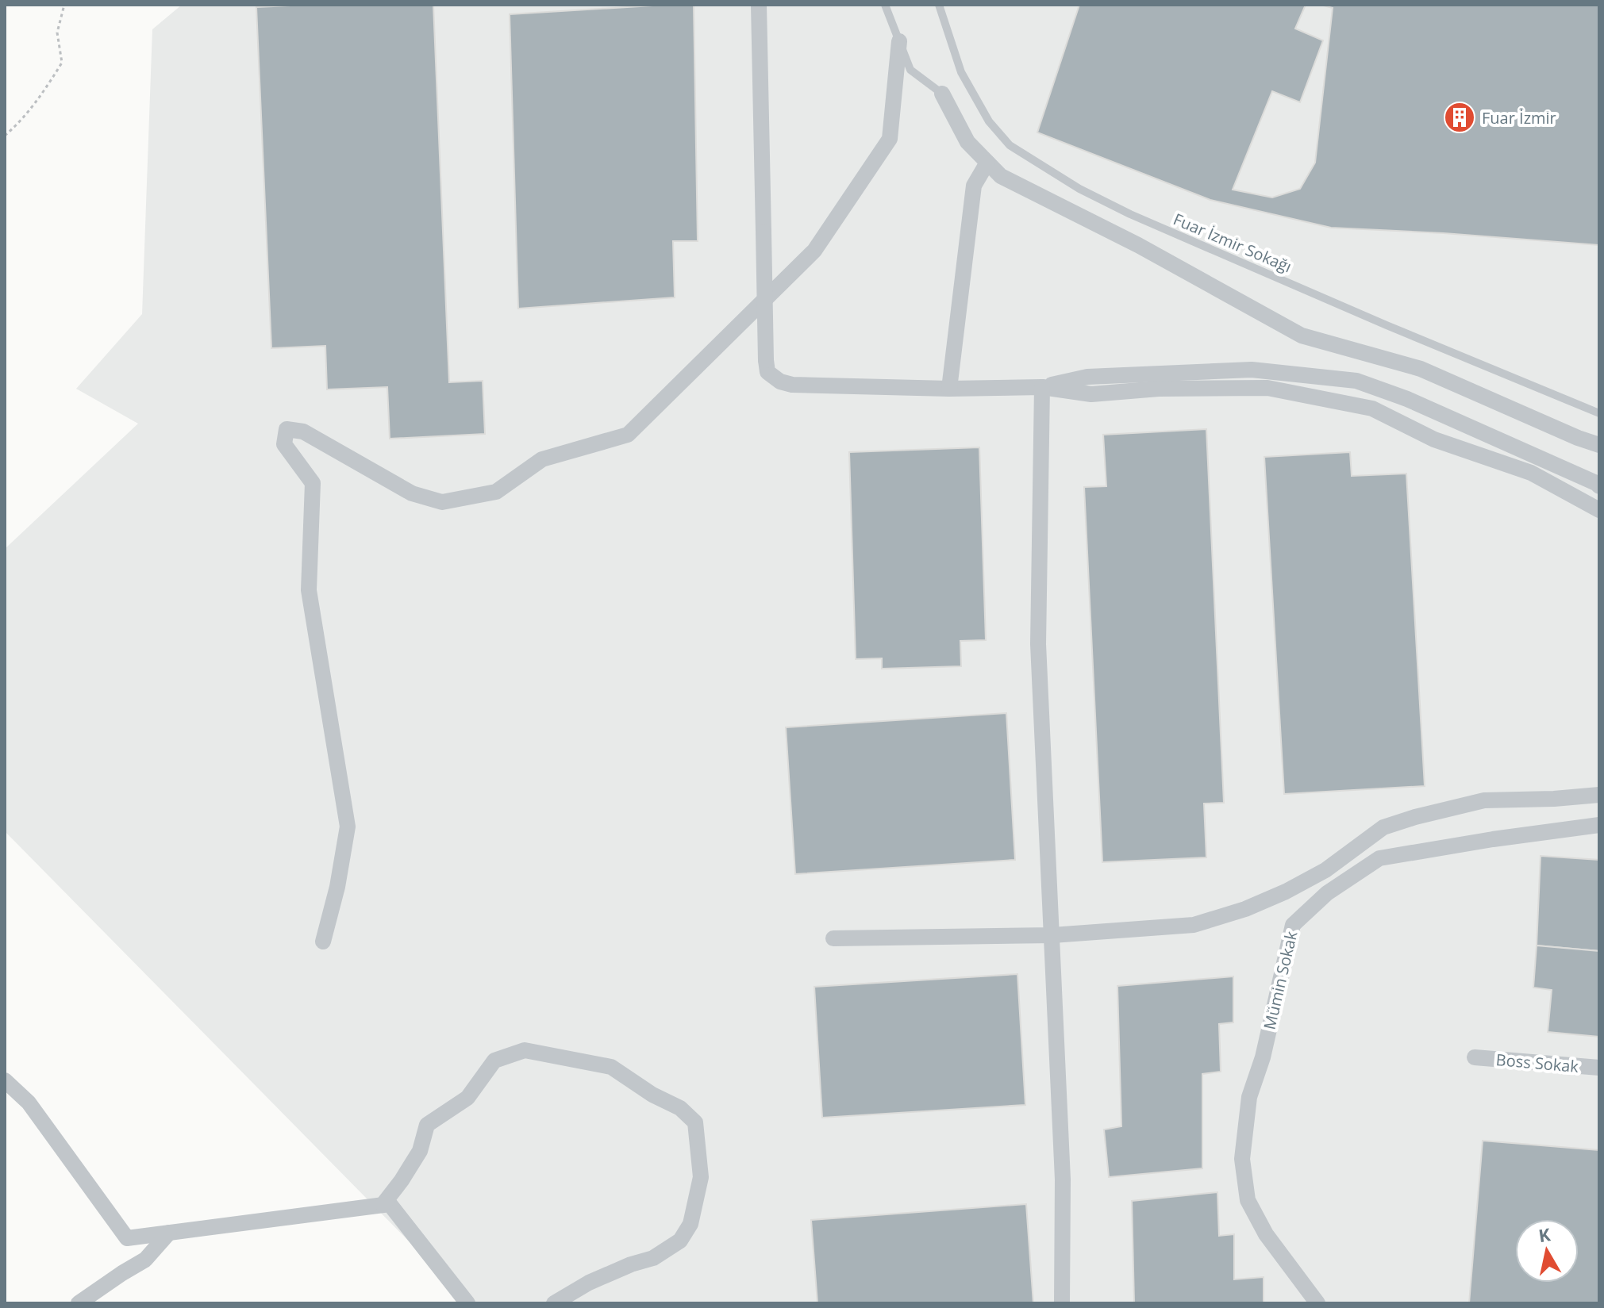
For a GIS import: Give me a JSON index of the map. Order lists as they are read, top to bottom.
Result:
{
  "streets": {
    "street": ["Mümin Sokak", "Boss Sokak"],
    "lane": ["Fuar İzmir Sokağı"]
  },
  "places": {
    "building": ["Fuar İzmir"]
  },
  "north": "top"
}
